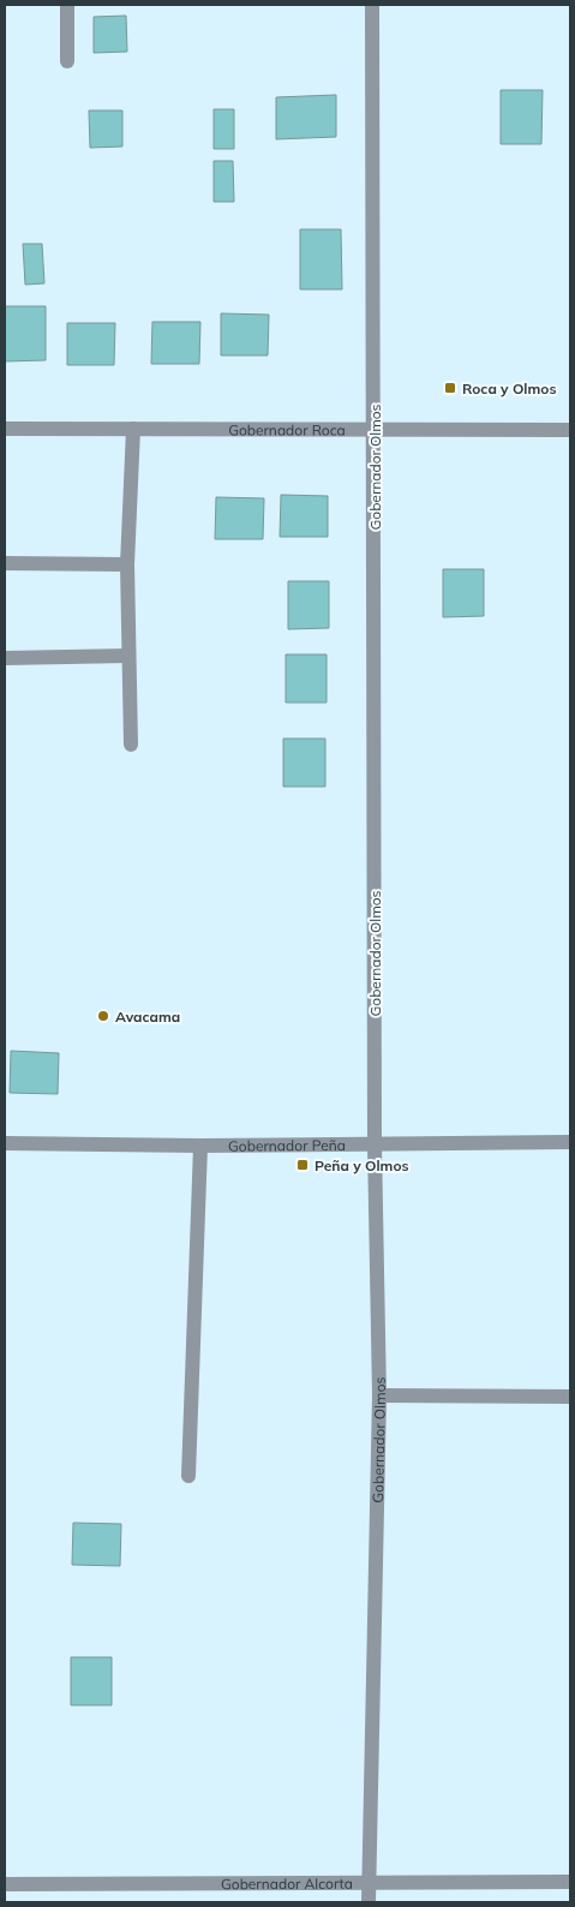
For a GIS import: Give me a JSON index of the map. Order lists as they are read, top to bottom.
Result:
{
  "streets": {
    "street": [
      "Gobernador Roca",
      "Gobernador Olmos",
      "Gobernador Peña",
      "Gobernador Alcorta"
    ]
  },
  "crossings": [
    ["Gobernador Roca", "Gobernador Olmos"],
    ["Gobernador Olmos", "Gobernador Peña"],
    ["Gobernador Olmos", "Gobernador Alcorta"]
  ],
  "places": {
    "transit": ["Roca y Olmos", "Peña y Olmos"],
    "other": ["Avacama"]
  }
}
